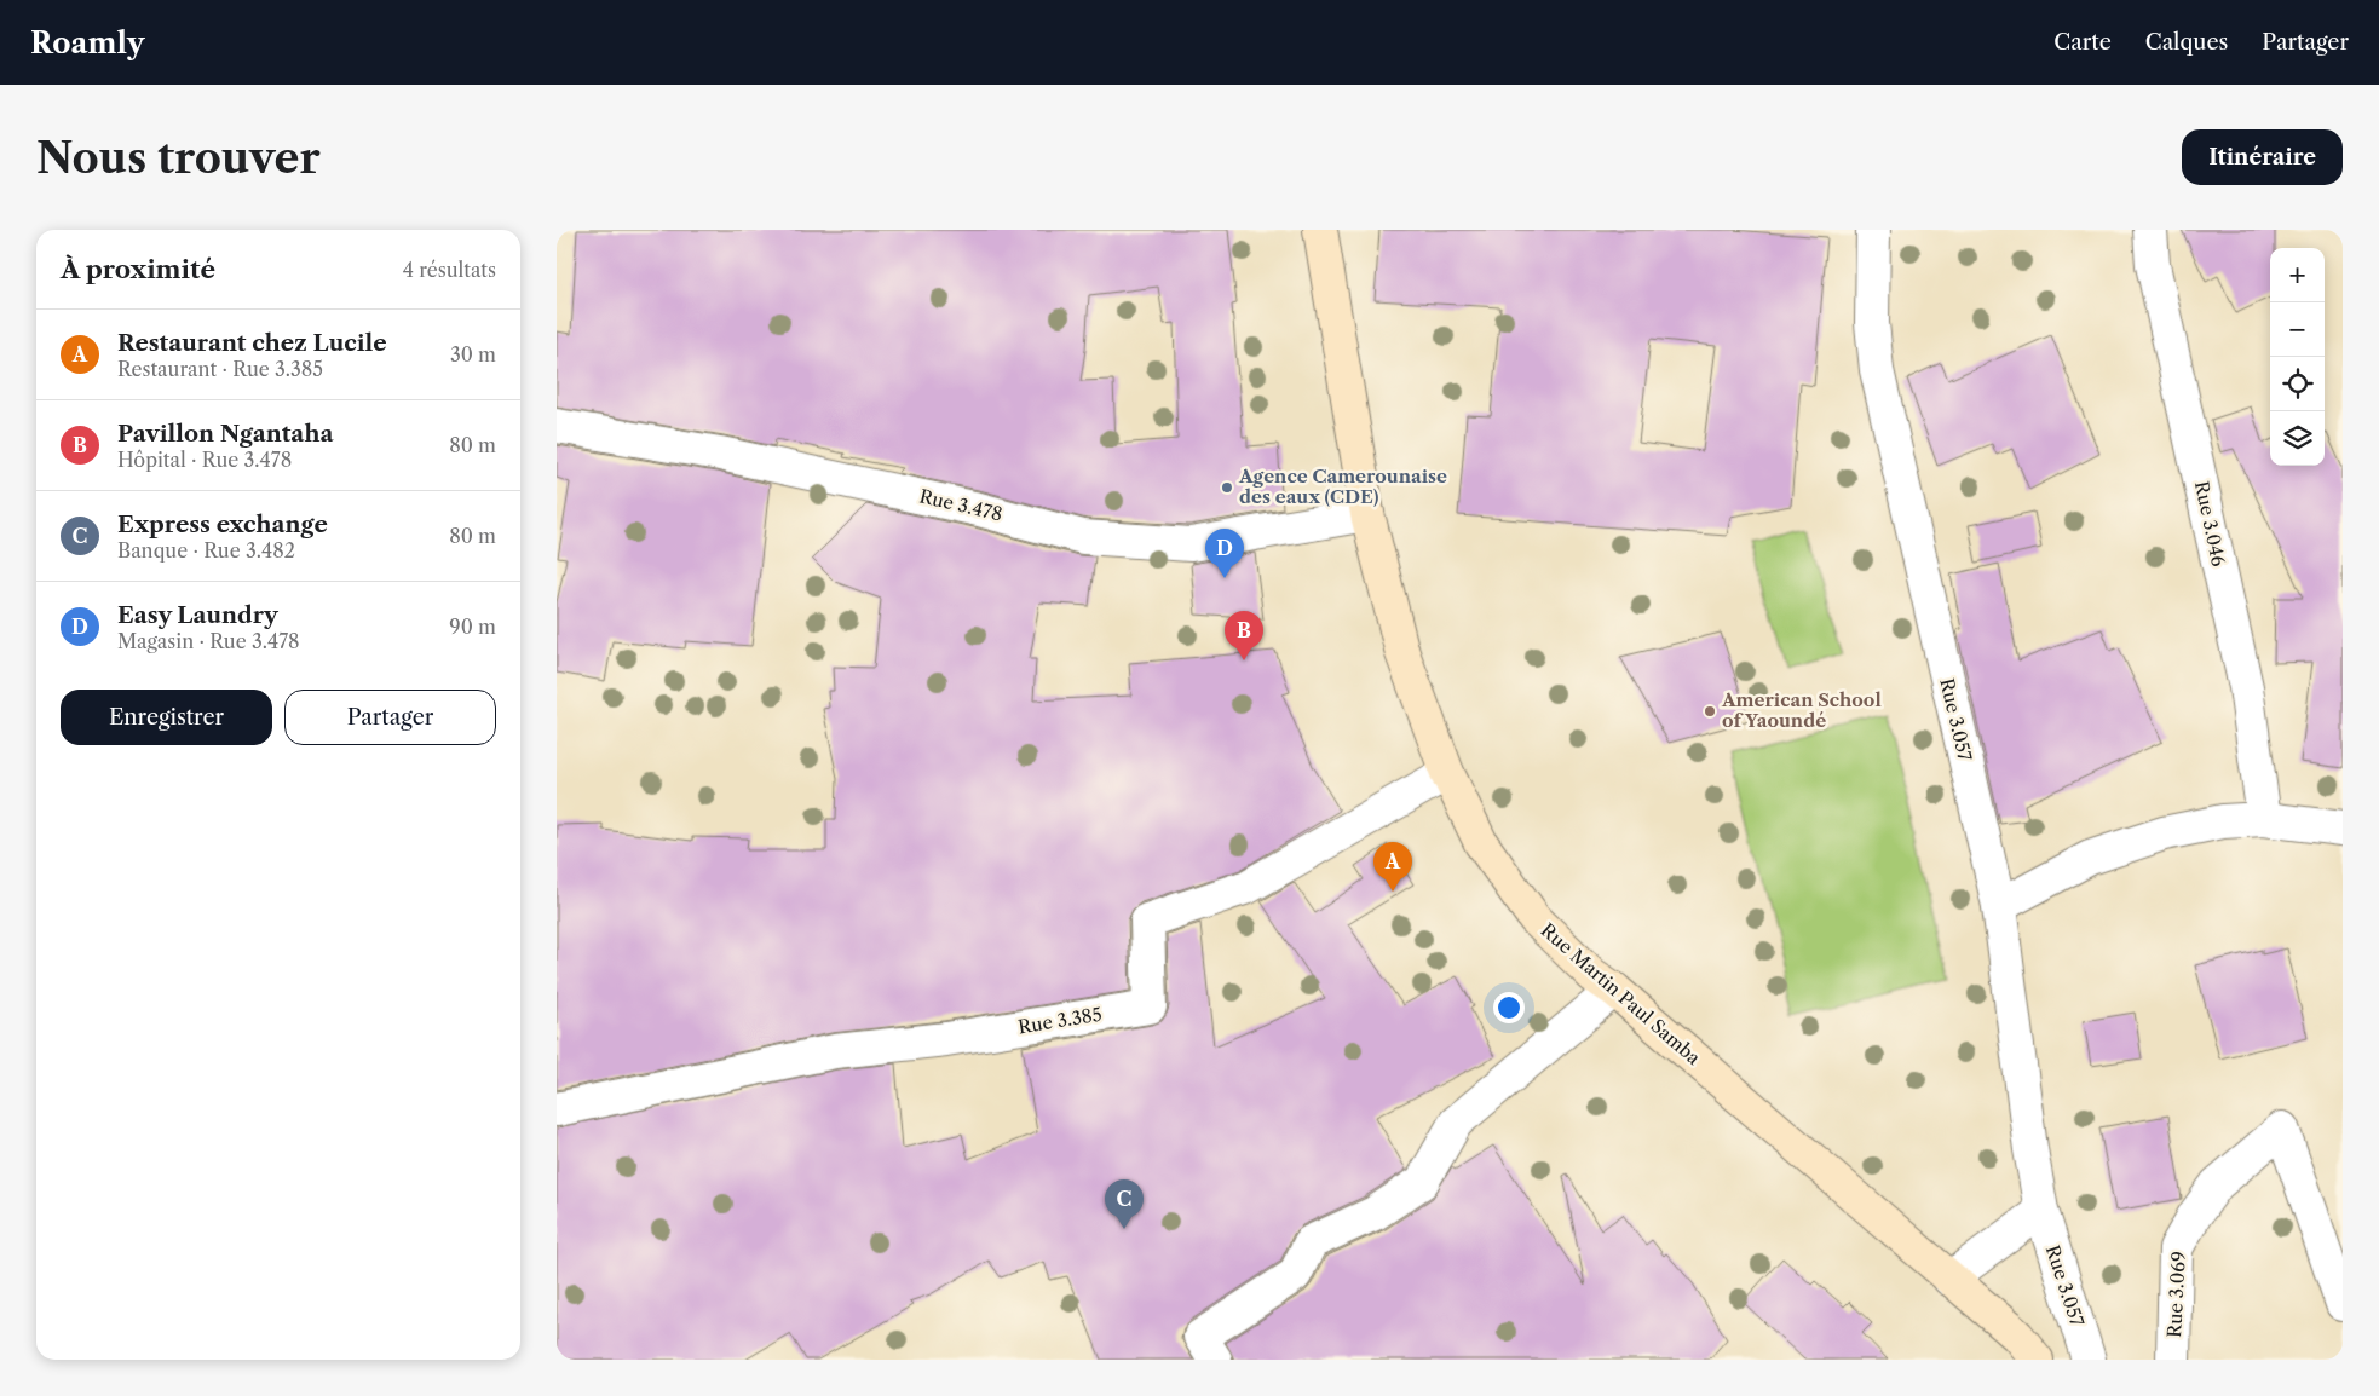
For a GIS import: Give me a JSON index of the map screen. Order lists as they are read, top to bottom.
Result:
{
  "streets": {
    "main road": ["Rue Martin Paul Samba"],
    "street": [
      "Rue 3.478",
      "Rue 3.046",
      "Rue 3.057",
      "Rue 3.385",
      "Rue 3.069"
    ]
  },
  "crossings": [
    ["Rue 3.478", "Rue Martin Paul Samba"],
    ["Rue Martin Paul Samba", "Rue 3.385"]
  ],
  "places": ["Agence Camerounaise des eaux (CDE)", "American School of Yaoundé"],
  "page": {
    "header": "Roamly",
    "nav": ["Carte", "Calques", "Partager"],
    "buttons": [
      "Itinéraire",
      ["Enregistrer", "Partager"]
    ],
    "title": "Nous trouver",
    "heading": ["À proximité", "4 résultats"],
    "map_buttons": ["+", "−"],
    "list": [
      {
        "mark": "A",
        "name": "Restaurant chez Lucile",
        "note": "Restaurant · Rue 3.385",
        "value": "30 m"
      },
      {
        "mark": "B",
        "name": "Pavillon Ngantaha",
        "note": "Hôpital · Rue 3.478",
        "value": "80 m"
      },
      {
        "mark": "C",
        "name": "Express exchange",
        "note": "Banque · Rue 3.482",
        "value": "80 m"
      },
      {
        "mark": "D",
        "name": "Easy Laundry",
        "note": "Magasin · Rue 3.478",
        "value": "90 m"
      }
    ],
    "pins": [
      "D",
      "B",
      "A",
      "C"
    ]
  }
}
